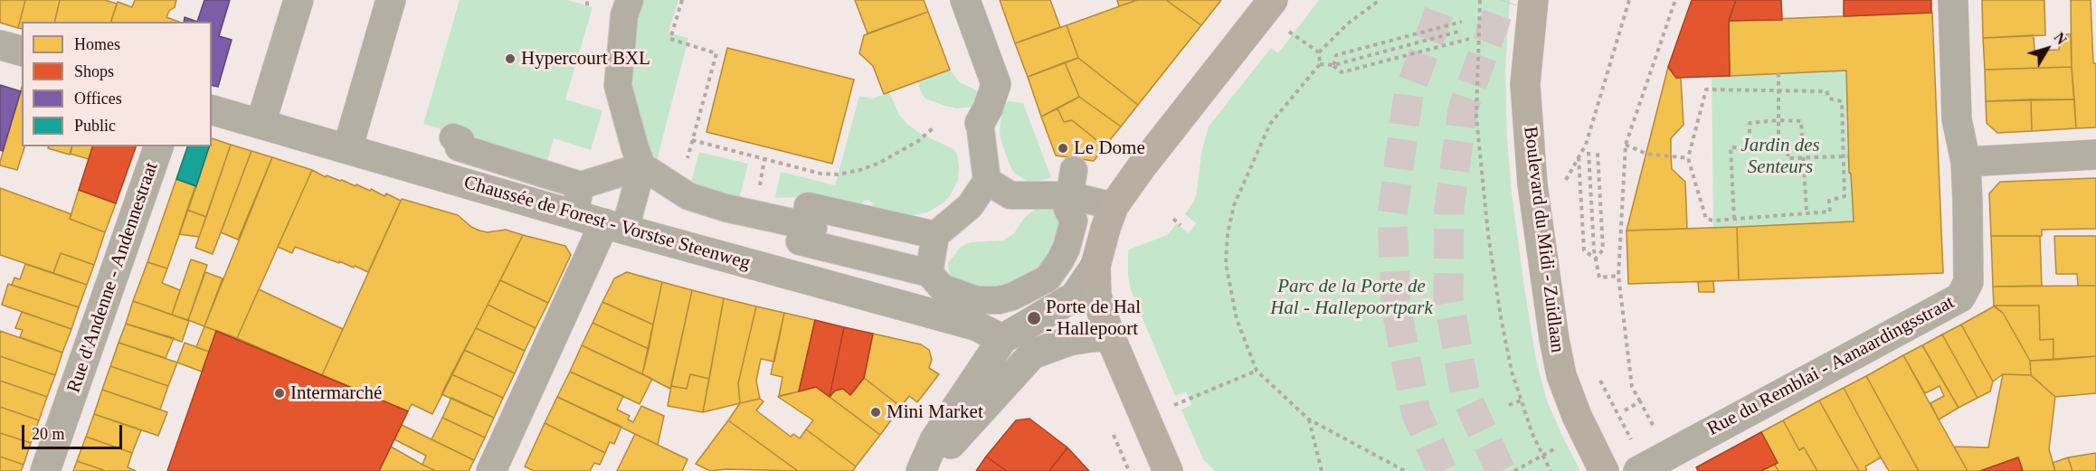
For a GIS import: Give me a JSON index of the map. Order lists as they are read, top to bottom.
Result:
{
  "streets": {
    "main road": ["Boulevard du Midi - Zuidlaan"],
    "street": ["Chaussée de Forest - Vorstse Steenweg", "Rue d'Andenne - Andennestraat", "Rue du Remblai - Aanaardingsstraat"]
  },
  "parks": ["Jardin des Senteurs", "Parc de la Porte de Hal - Hallepoortpark"],
  "places": [
    "Hypercourt BXL",
    "Le Dome",
    "Porte de Hal - Hallepoort",
    "Intermarché",
    "Mini Market"
  ],
  "legend": [
    "Homes",
    "Shops",
    "Offices",
    "Public"
  ],
  "scale_bar": "20 m",
  "north": "top right"
}
